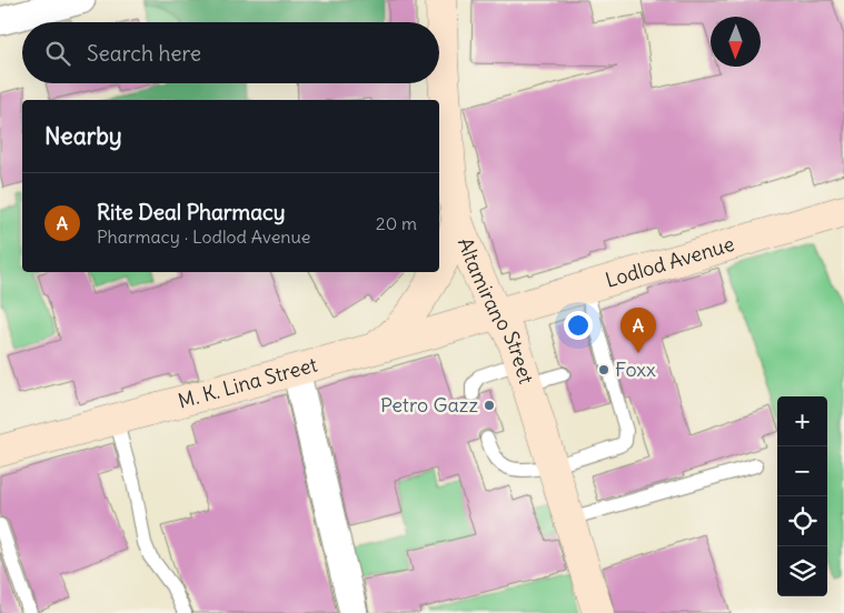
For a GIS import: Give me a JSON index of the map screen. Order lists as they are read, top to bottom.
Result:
{
  "streets": {
    "main road": ["Lodlod Avenue", "Altamirano Street", "M. K. Lina Street"]
  },
  "crossings": [
    ["Lodlod Avenue", "Altamirano Street"],
    ["Lodlod Avenue", "M. K. Lina Street"],
    ["Altamirano Street", "M. K. Lina Street"]
  ],
  "places": ["Foxx", "Petro Gazz"],
  "north": "bottom",
  "page": {
    "search": "Search here",
    "heading": "Nearby",
    "list": [
      {
        "mark": "A",
        "name": "Rite Deal Pharmacy",
        "note": "Pharmacy · Lodlod Avenue",
        "value": "20 m"
      }
    ],
    "pins": "A",
    "map_buttons": ["+", "−"]
  }
}
